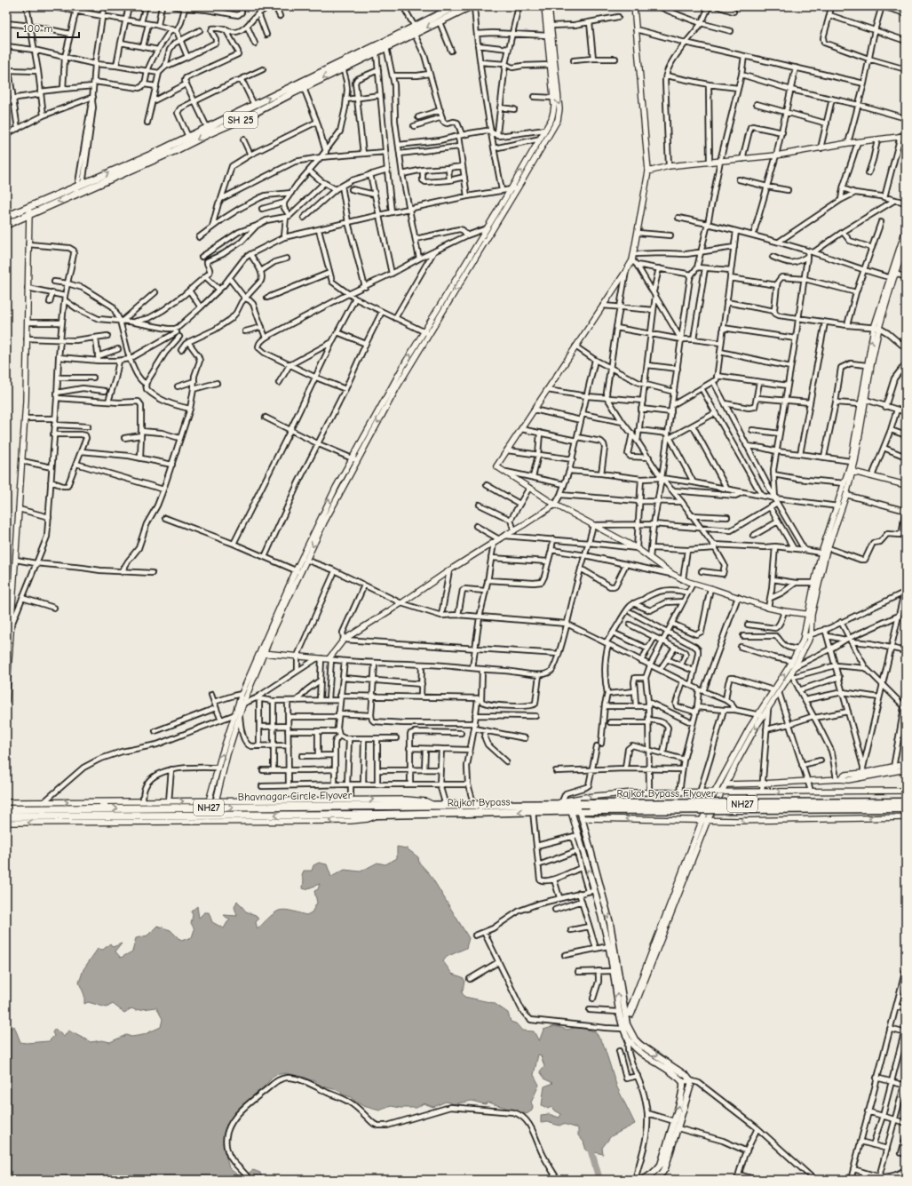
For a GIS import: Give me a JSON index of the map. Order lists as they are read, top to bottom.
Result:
{
  "streets": {
    "highway": [
      "Rajkot Bypass Flyover",
      "Bhavnagar Circle Flyover",
      "Rajkot Bypass",
      "NH27"
    ],
    "main road": ["SH 25"]
  },
  "crossings": [
    ["Rajkot Bypass Flyover", "Rajkot Bypass"],
    ["Bhavnagar Circle Flyover", "Rajkot Bypass"]
  ],
  "scale_bar": "100 m"
}
